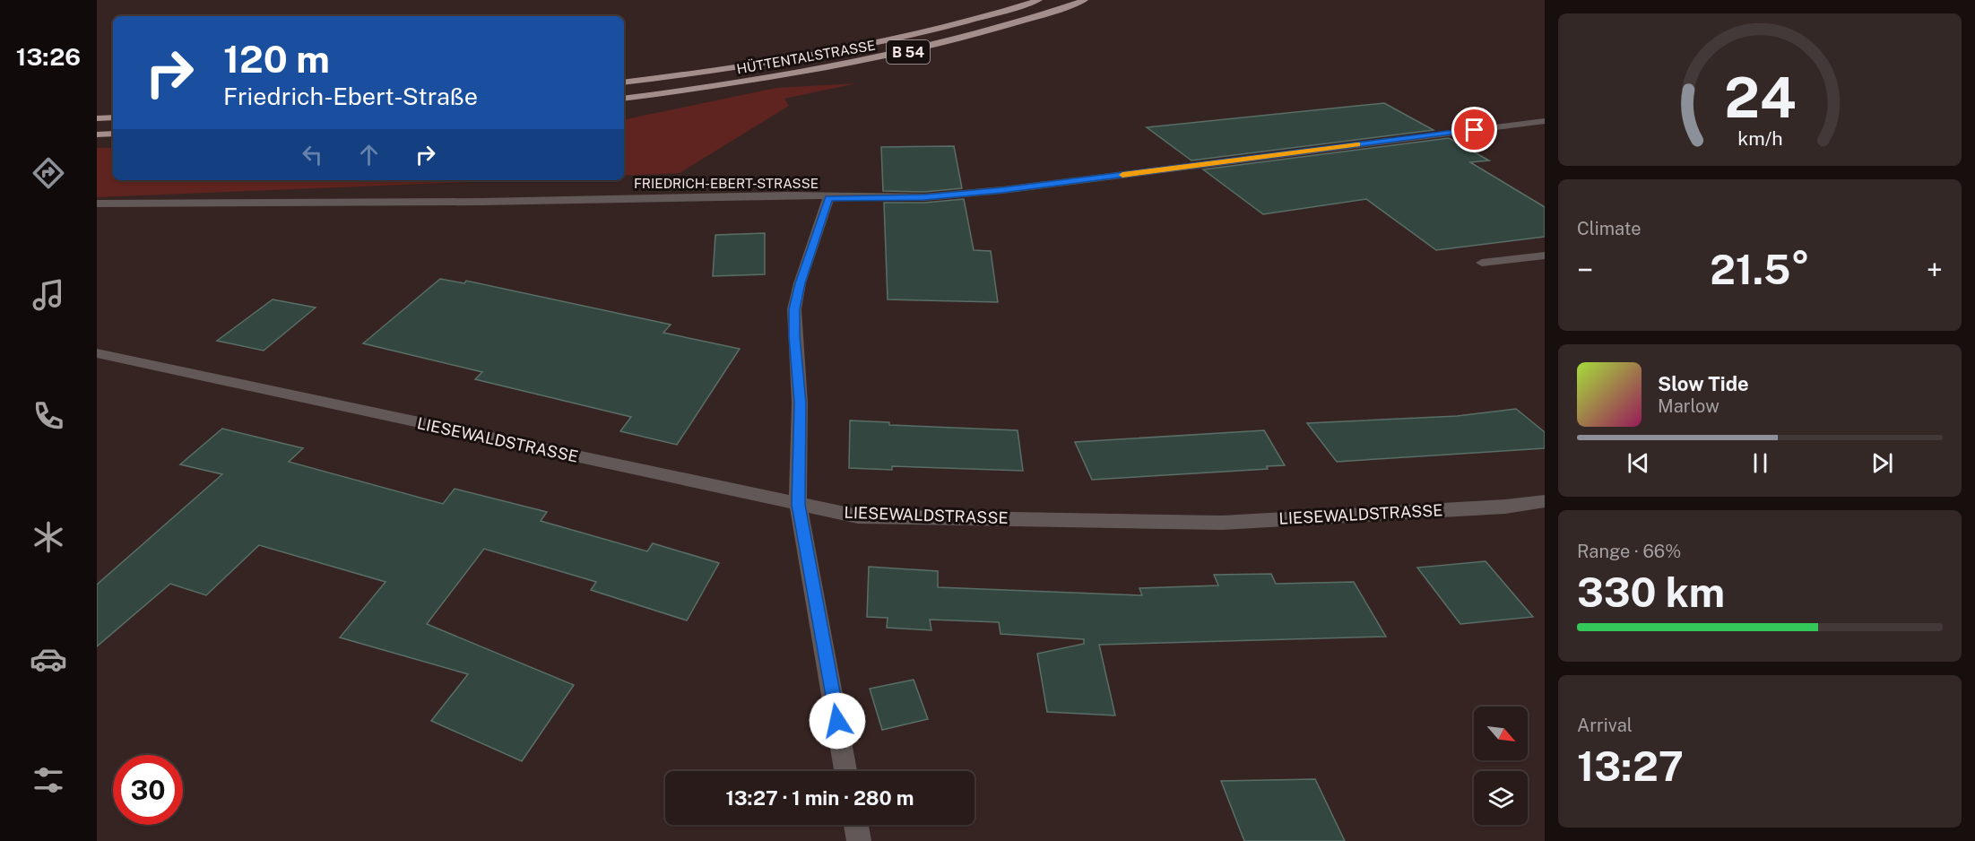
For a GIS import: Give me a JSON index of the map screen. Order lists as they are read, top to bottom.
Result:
{
  "streets": {
    "highway": ["B 54", "HÜTTENTALSTRASSE"],
    "street": ["FRIEDRICH-EBERT-STRASSE", "LIESEWALDSTRASSE"]
  },
  "north": "bottom right",
  "page": {
    "tabs": "13:26",
    "turn": ["120 m", "Friedrich-Ebert-Straße"],
    "tile": [
      "Climate",
      ["Range · 66%", "330 km"],
      ["Arrival", "13:27"]
    ],
    "heat": ["−", "21.5°", "+"],
    "song": ["Slow Tide", "Marlow"],
    "limit": "30",
    "trip": "13:27 · 1 min · 280 m",
    "gauge": ["24", "km/h"]
  }
}
